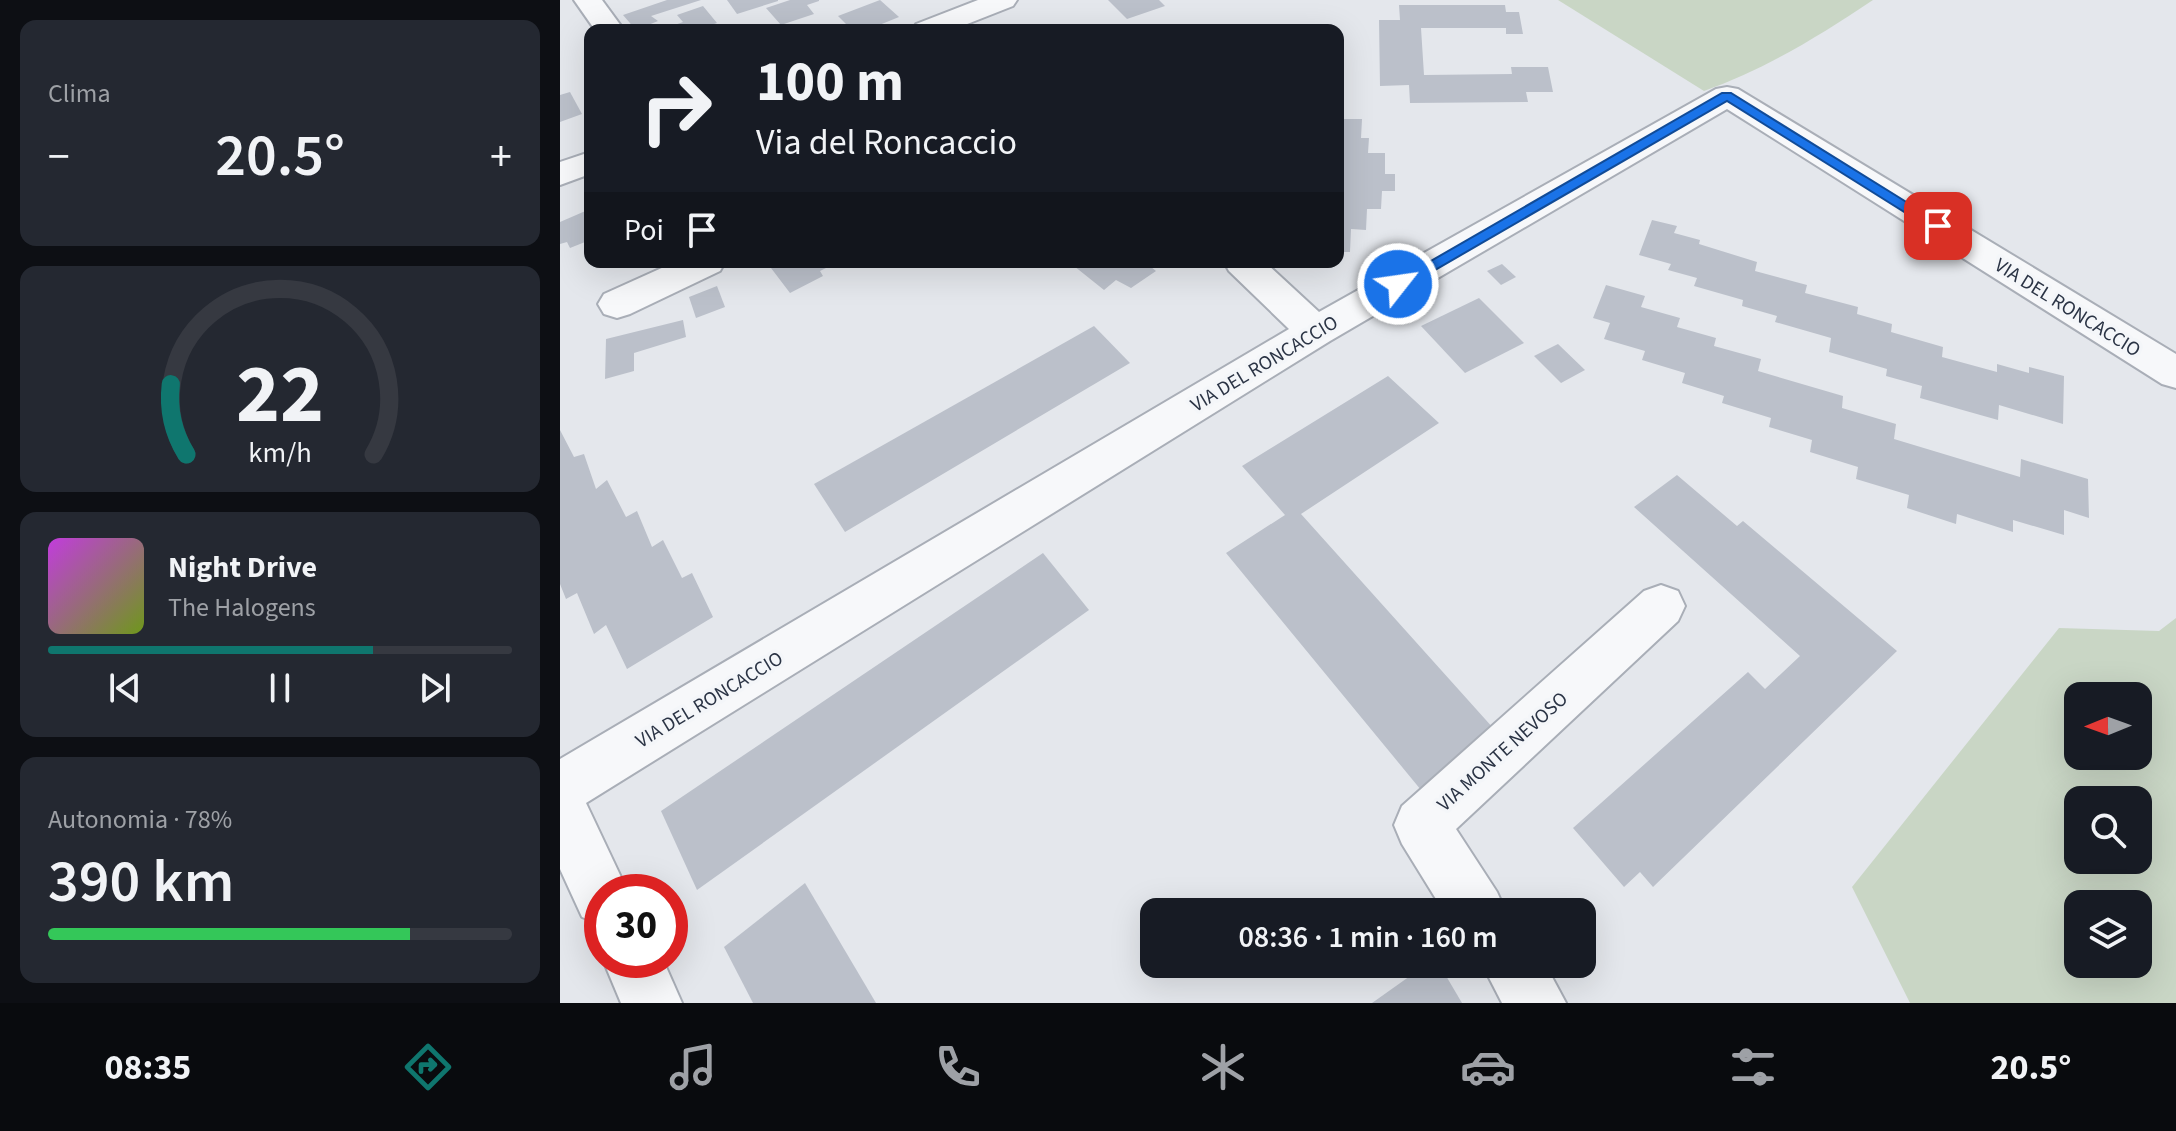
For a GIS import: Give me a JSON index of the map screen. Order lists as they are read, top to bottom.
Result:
{
  "streets": {
    "street": ["VIA DEL RONCACCIO", "VIA MONTE NEVOSO"]
  },
  "north": "left",
  "page": {
    "tile": [
      "Clima",
      ["Autonomia · 78%", "390 km"]
    ],
    "turn": ["100 m", "Via del Roncaccio"],
    "heat": ["−", "20.5°", "+"],
    "then": "Poi",
    "song": ["Night Drive", "The Halogens"],
    "limit": "30",
    "trip": "08:36 · 1 min · 160 m",
    "tabs": ["08:35", "20.5°"],
    "gauge": ["22", "km/h"]
  }
}
